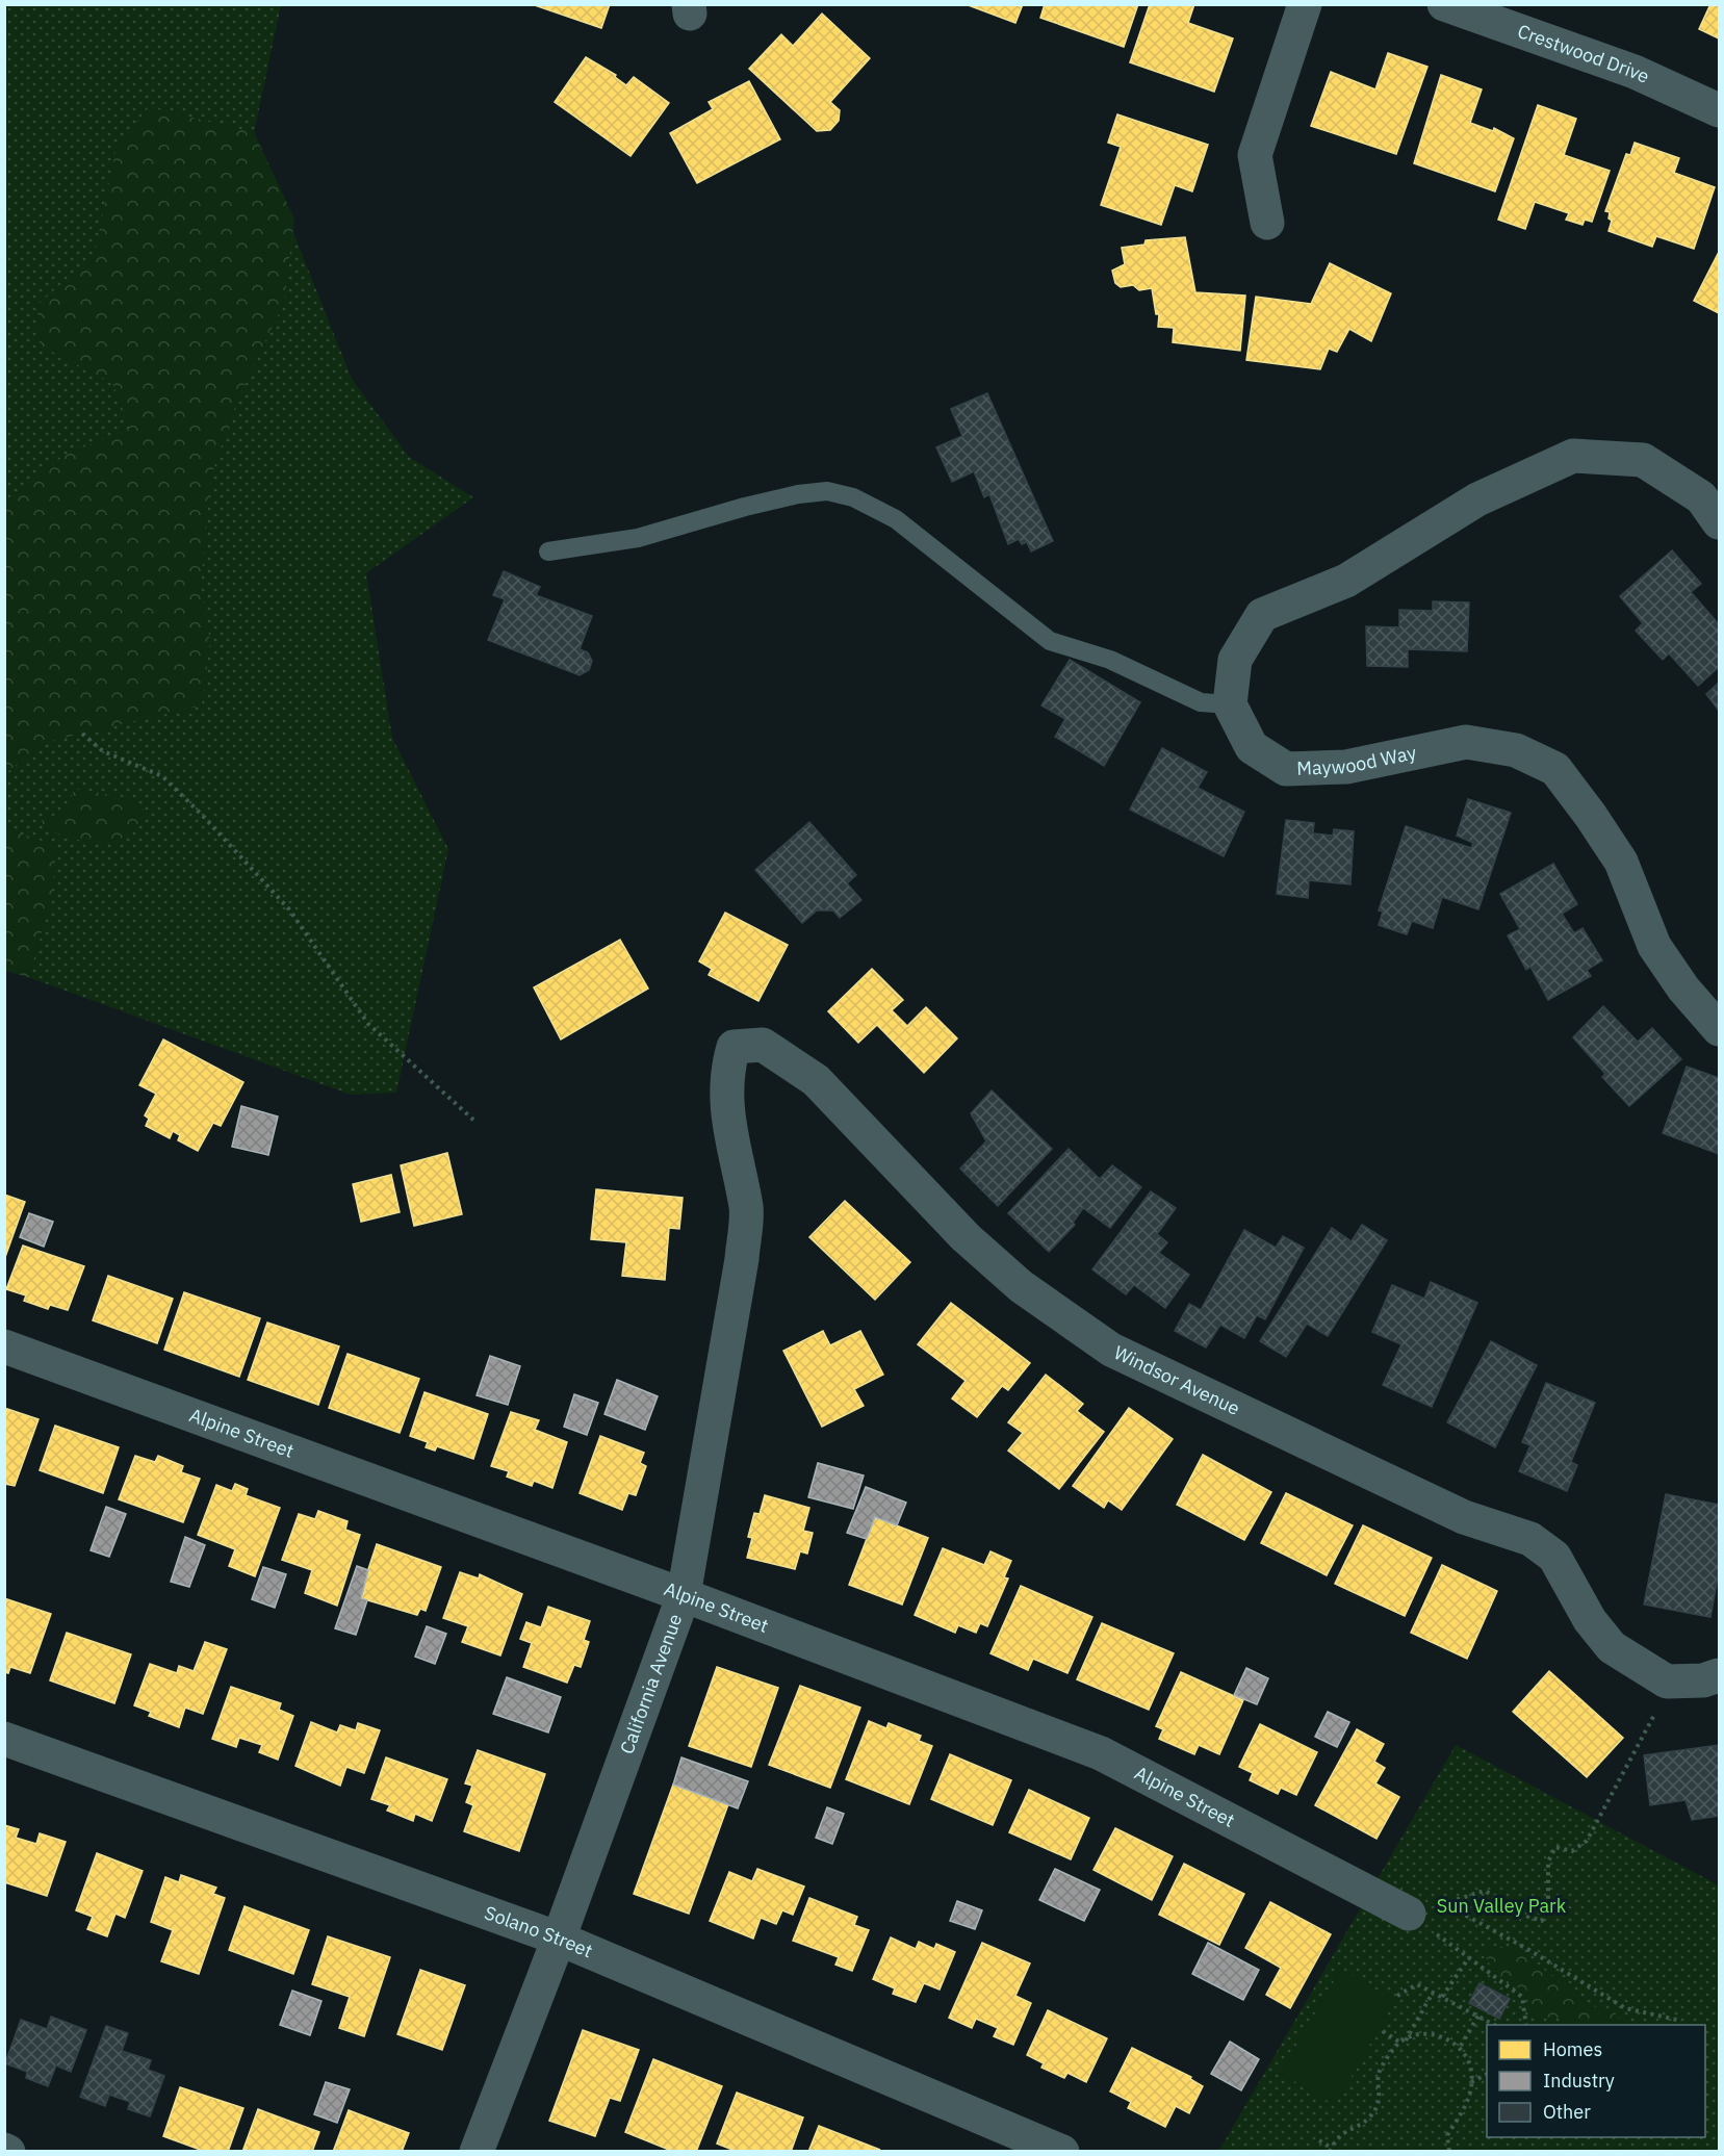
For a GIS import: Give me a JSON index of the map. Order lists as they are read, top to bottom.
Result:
{
  "streets": {
    "street": [
      "Crestwood Drive",
      "Maywood Way",
      "Windsor Avenue",
      "Alpine Street",
      "California Avenue",
      "Solano Street"
    ]
  },
  "crossings": [
    ["Windsor Avenue", "California Avenue"],
    ["Alpine Street", "California Avenue"],
    ["California Avenue", "Solano Street"]
  ],
  "parks": ["Sun Valley Park"],
  "legend": ["Homes", "Industry", "Other"]
}
